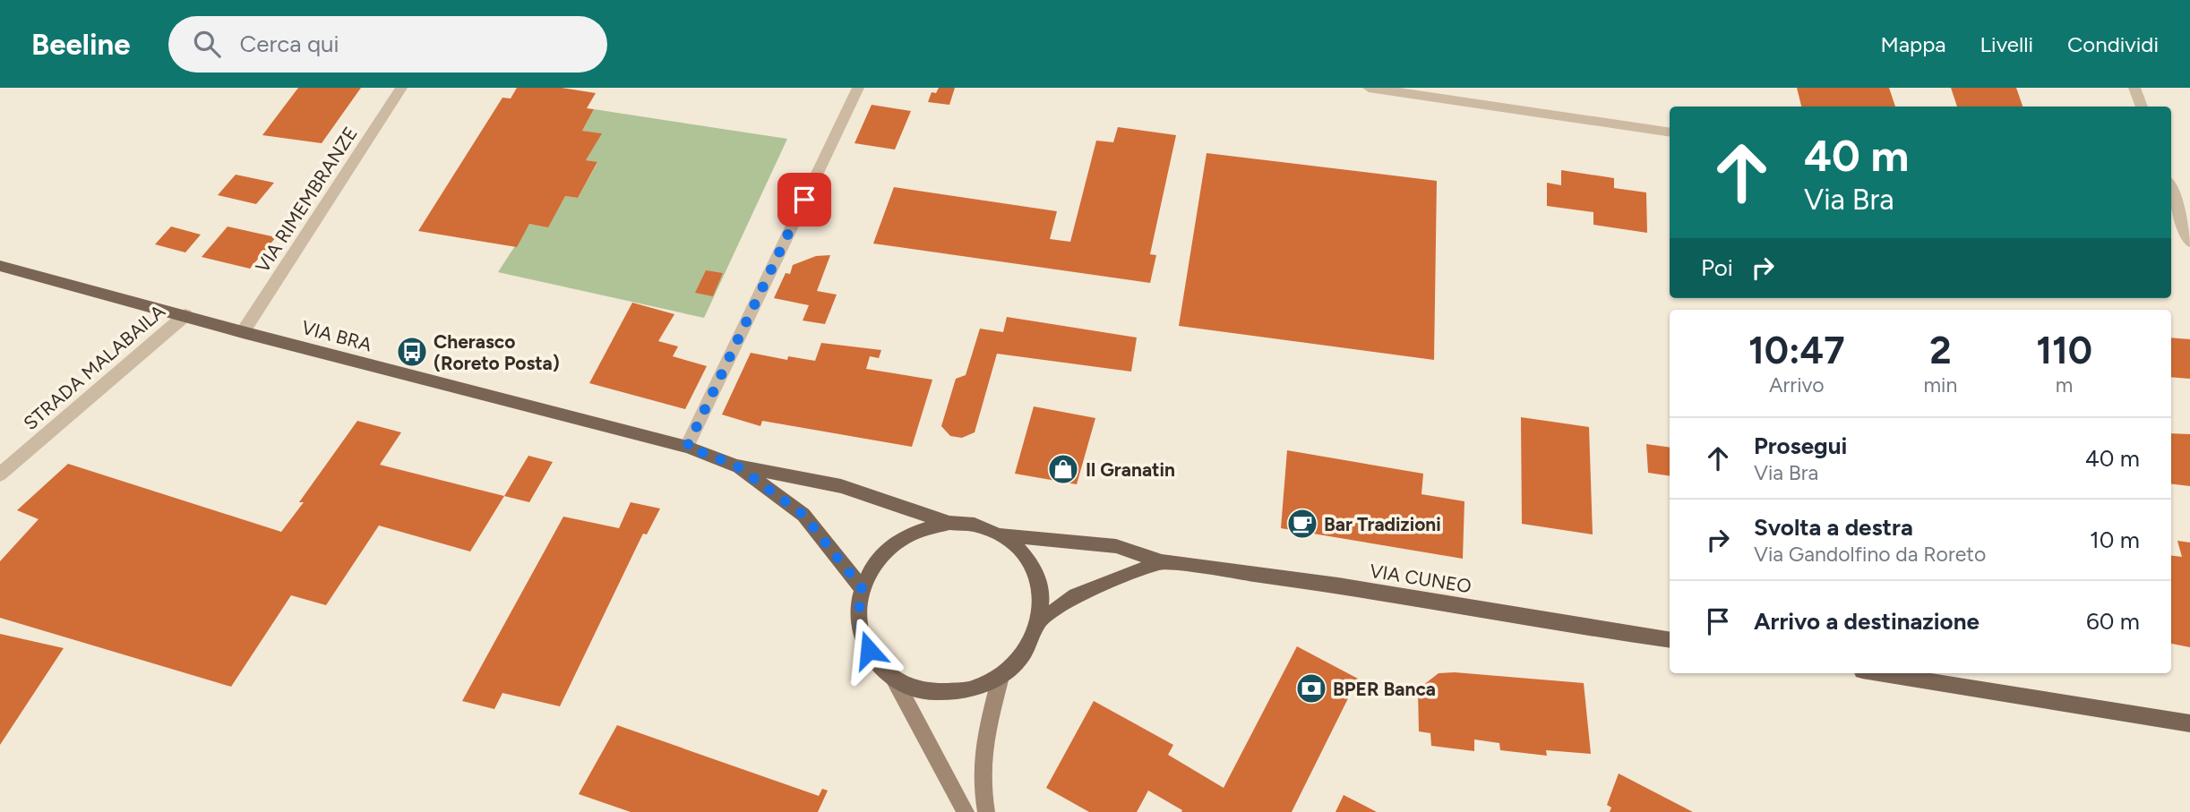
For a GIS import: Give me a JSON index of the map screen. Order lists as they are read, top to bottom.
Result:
{
  "streets": {
    "main road": ["VIA BRA", "VIA CUNEO"],
    "street": ["VIA RIMEMBRANZE", "STRADA MALABAILA"]
  },
  "crossings": [
    ["VIA RIMEMBRANZE", "VIA BRA"],
    ["VIA BRA", "STRADA MALABAILA"]
  ],
  "places": {
    "bus stop": ["Cherasco (Roreto Posta)"],
    "shop": ["Il Granatin"],
    "cafe": ["Bar Tradizioni"],
    "bank": ["BPER Banca"]
  },
  "page": {
    "header": "Beeline",
    "search": "Cerca qui",
    "nav": ["Mappa", "Livelli", "Condividi"],
    "turn": ["40 m", "Via Bra"],
    "then": "Poi",
    "eta": [
      "10:47",
      "Arrivo",
      "2",
      "min",
      "110",
      "m"
    ],
    "list": [
      {
        "name": "Prosegui",
        "note": "Via Bra",
        "value": "40 m"
      },
      {
        "name": "Svolta a destra",
        "note": "Via Gandolfino da Roreto",
        "value": "10 m"
      },
      {
        "name": "Arrivo a destinazione",
        "value": "60 m"
      }
    ]
  }
}
